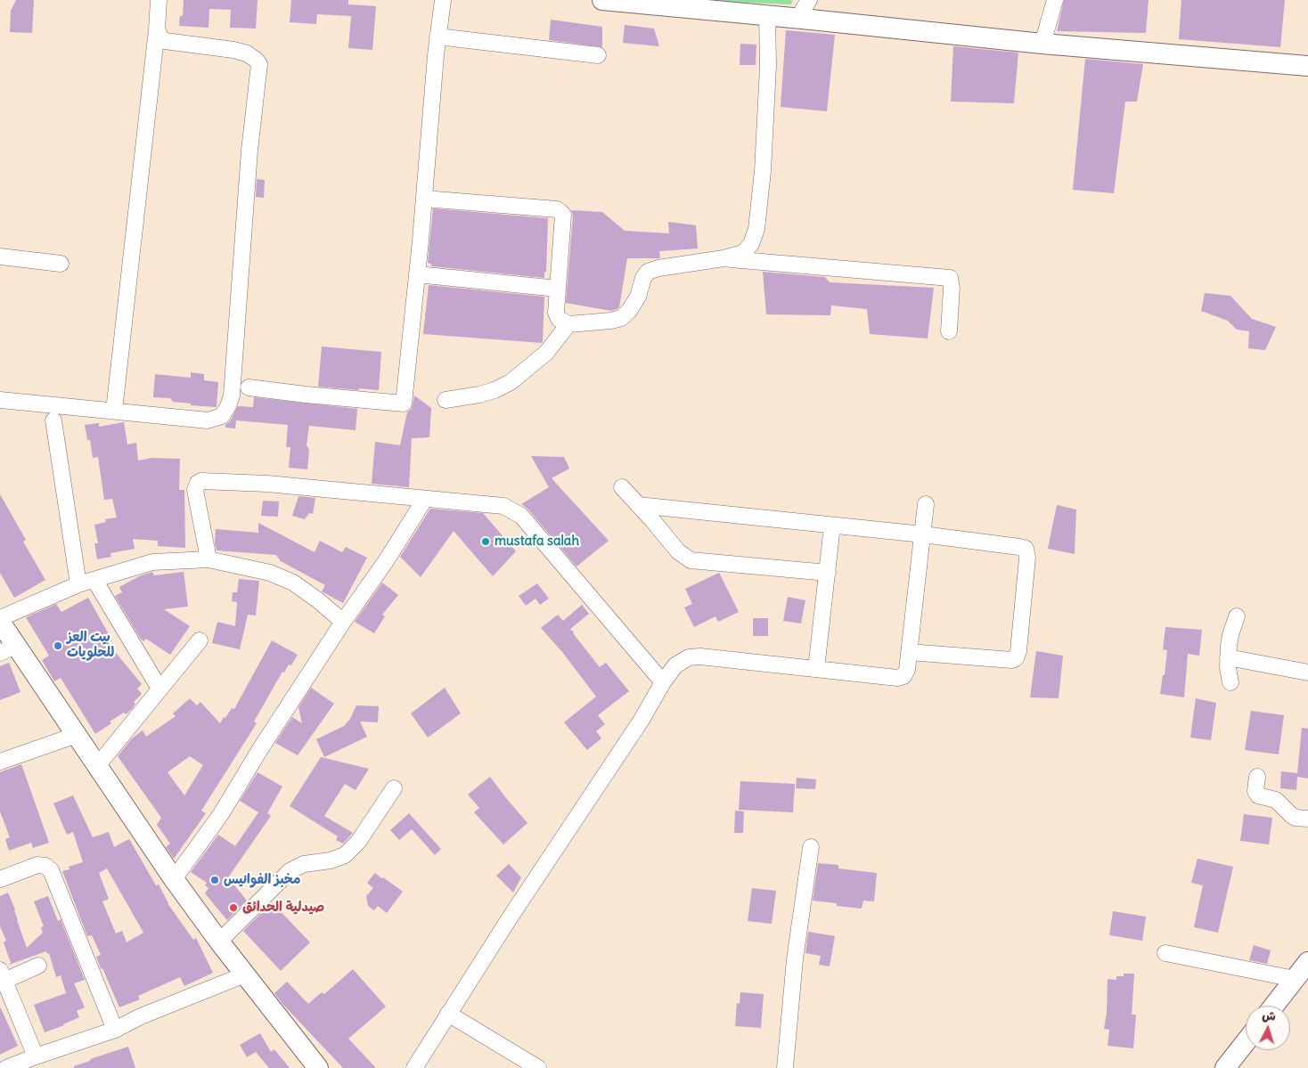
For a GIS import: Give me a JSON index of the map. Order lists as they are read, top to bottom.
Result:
{
  "places": [
    "mustafa salah",
    "بيت العز للحلويات",
    "مخبز الفوانيس",
    "صيدلية الحدائق"
  ],
  "north": "top"
}
